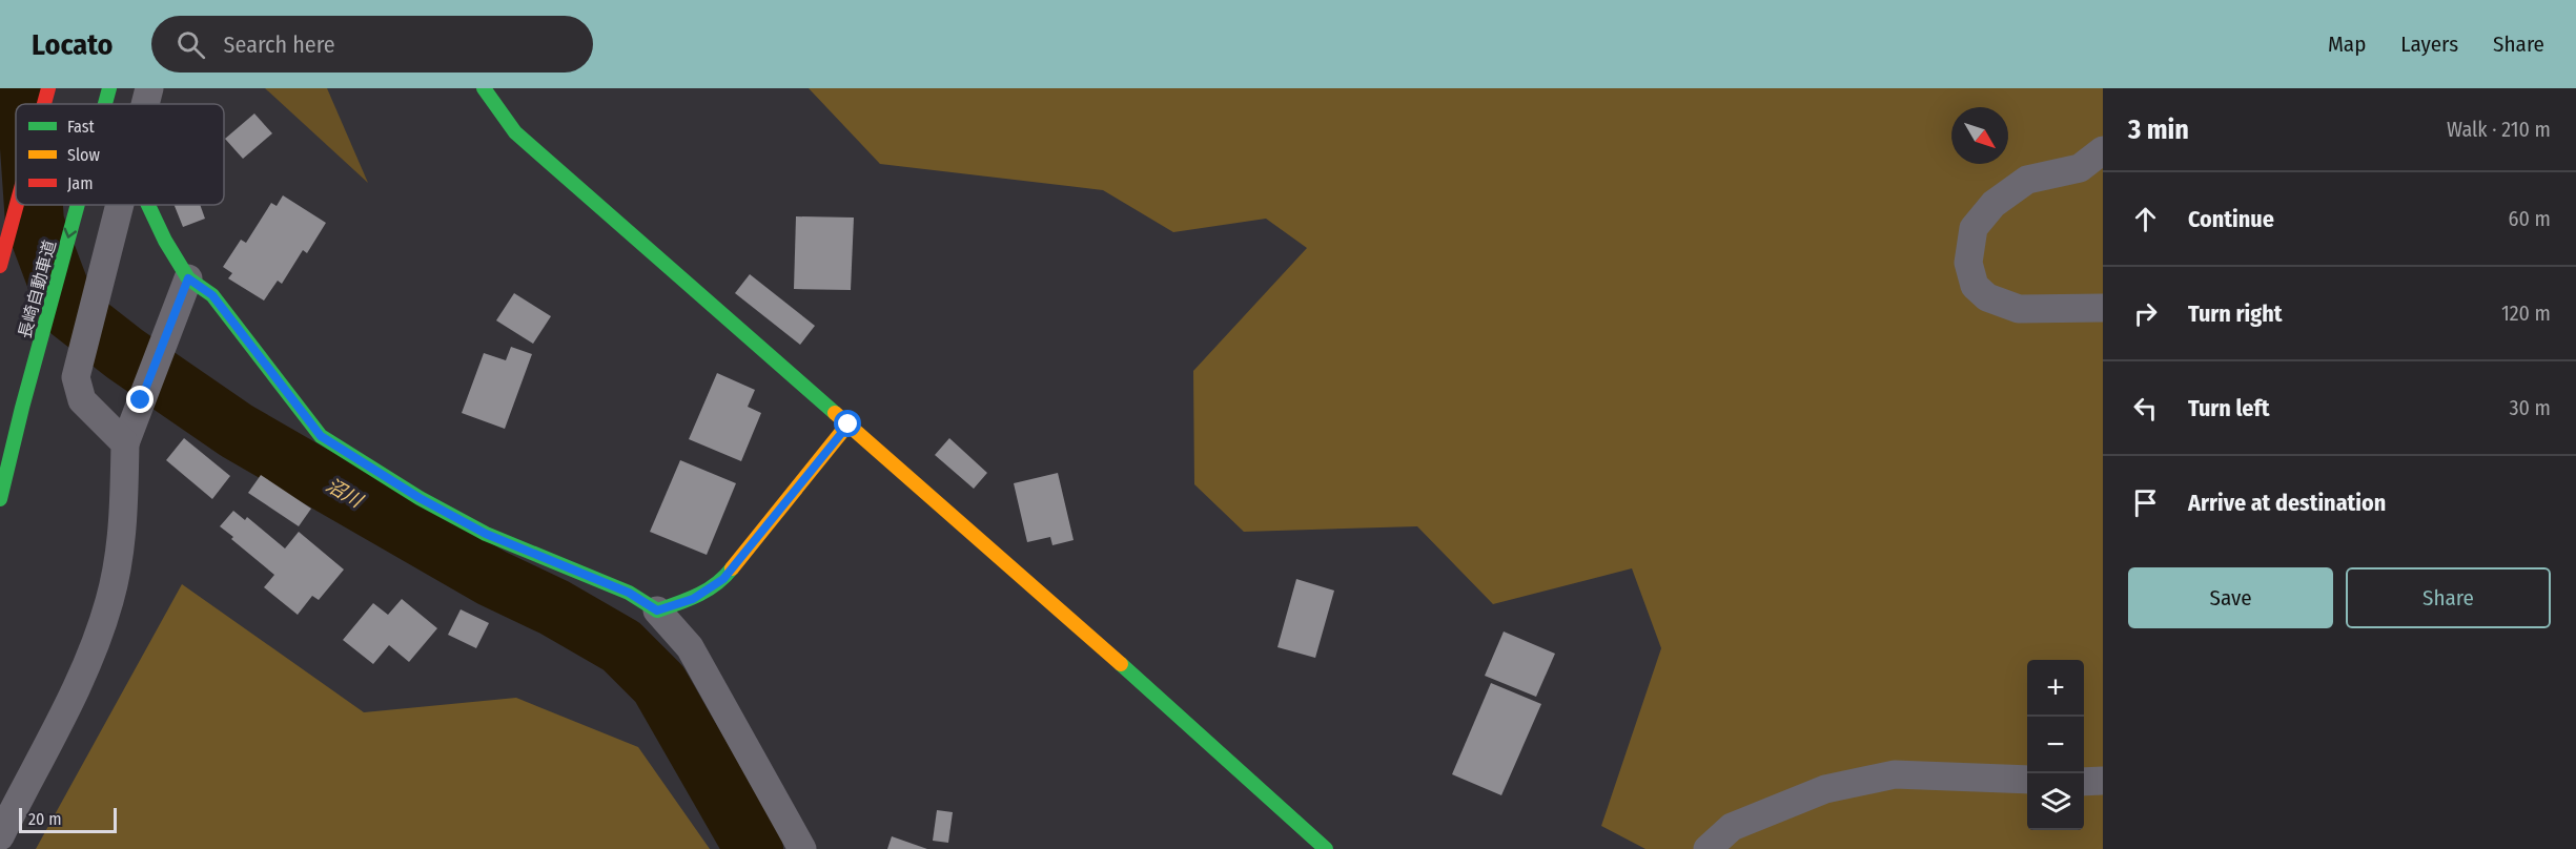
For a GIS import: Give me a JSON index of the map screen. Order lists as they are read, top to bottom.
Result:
{
  "streets": {
    "main road": ["長崎自動車道"]
  },
  "one_way": ["長崎自動車道"],
  "water": ["沼川"],
  "legend": ["Fast", "Slow", "Jam"],
  "scale_bar": "20 m",
  "north": "bottom right",
  "page": {
    "header": "Locato",
    "search": "Search here",
    "nav": ["Map", "Layers", "Share"],
    "heading": ["3 min", "Walk · 210 m"],
    "list": [
      ["Continue", "60 m"],
      ["Turn right", "120 m"],
      ["Turn left", "30 m"],
      "Arrive at destination"
    ],
    "buttons": ["Save", "Share"],
    "map_buttons": ["+", "−"],
    "scale": "20 m"
  }
}
